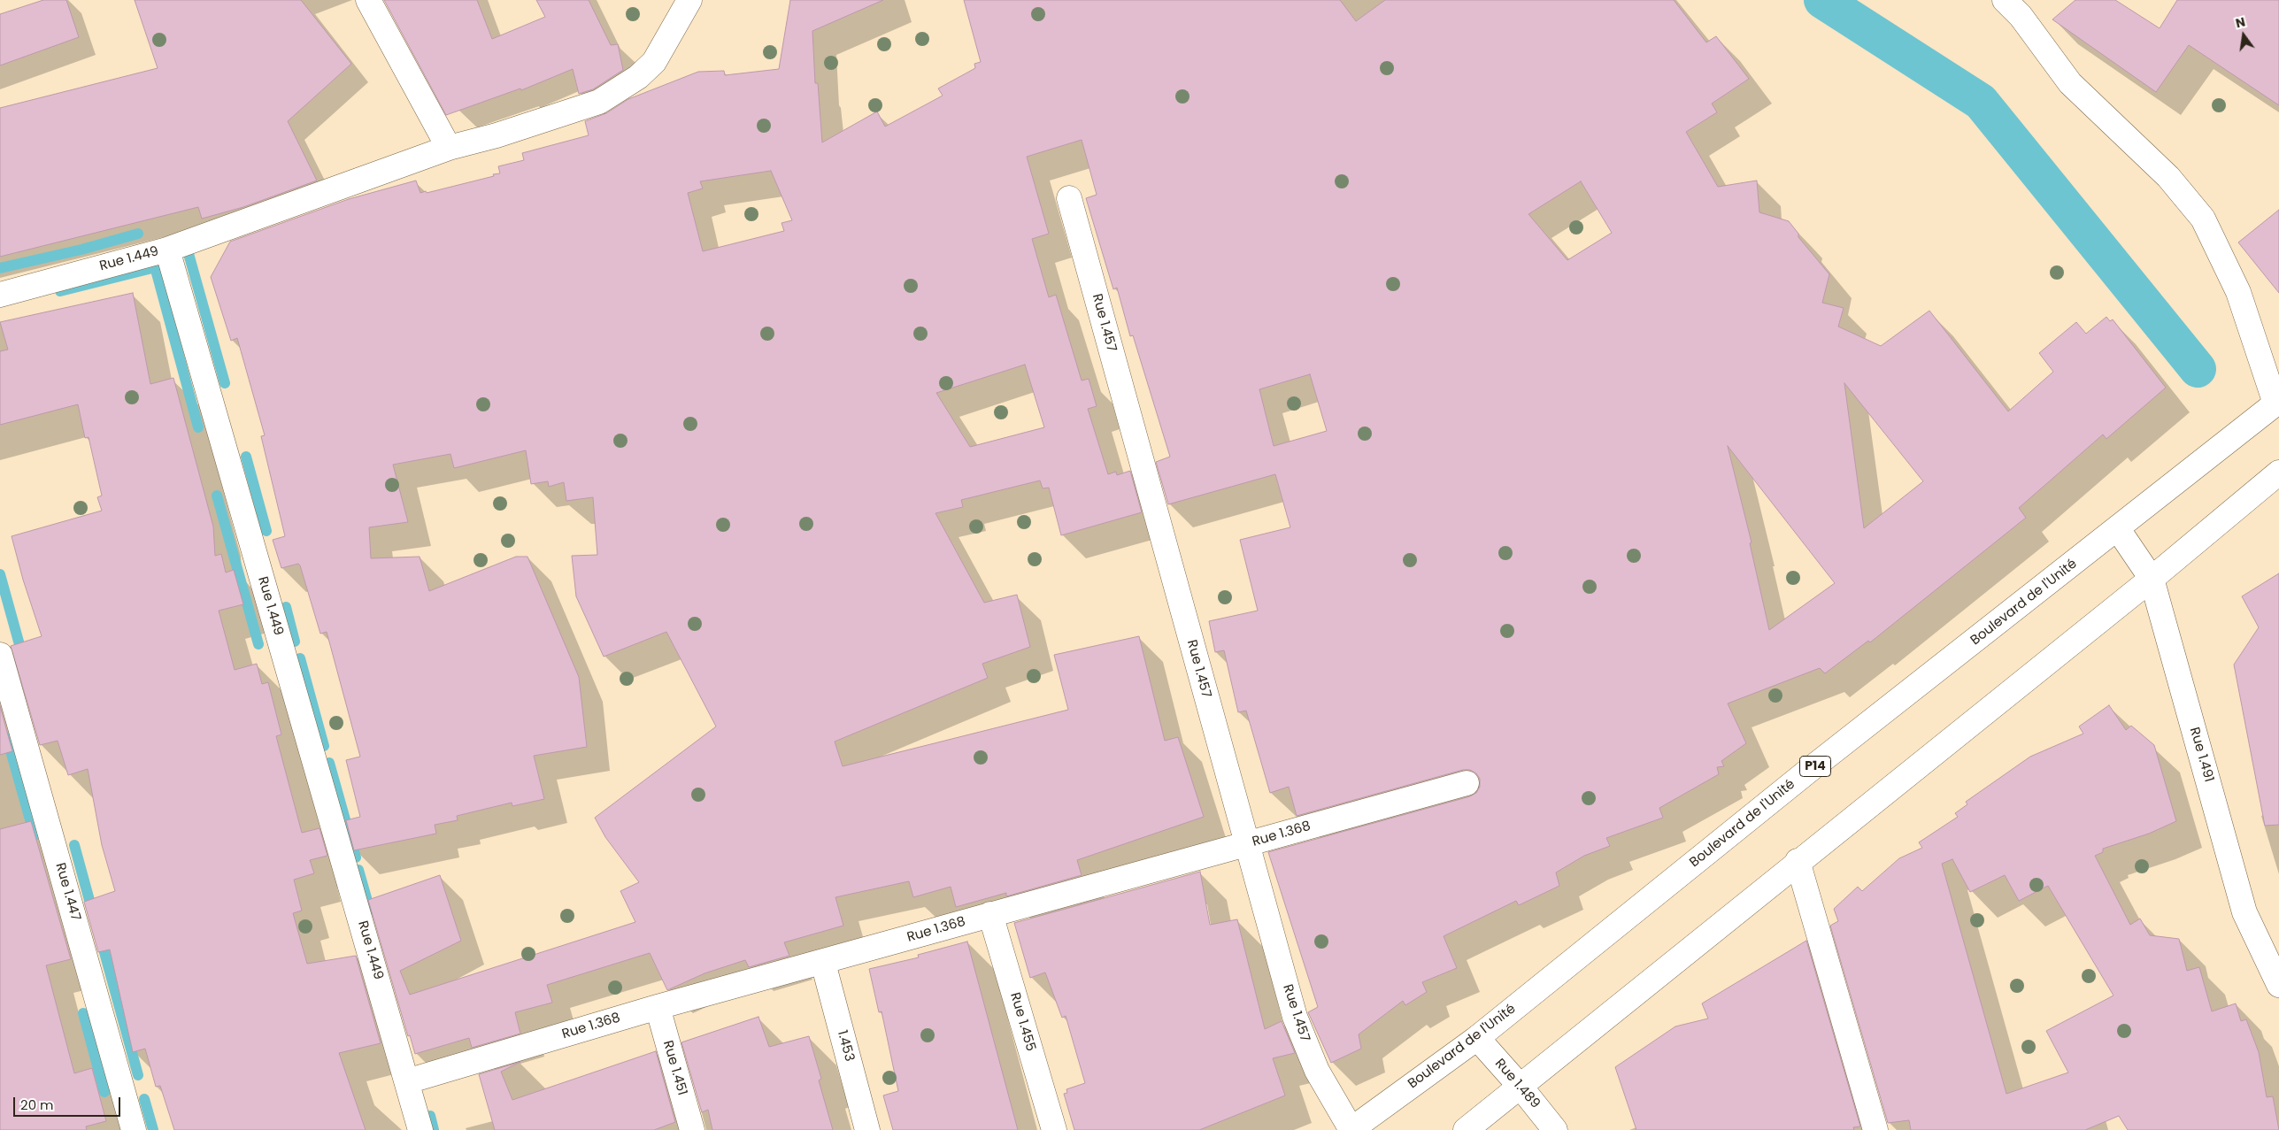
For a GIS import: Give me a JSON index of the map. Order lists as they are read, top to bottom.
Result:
{
  "streets": {
    "street": [
      "Rue 1.449",
      "Rue 1.457",
      "Boulevard de l'Unité",
      "Rue 1.491",
      "P14",
      "Rue 1.368",
      "Rue 1.447",
      "Rue 1.455",
      "1.453",
      "Rue 1.451",
      "Rue 1.489"
    ]
  },
  "crossings": [
    ["Rue 1.449", "Rue 1.368"],
    ["Rue 1.457", "Boulevard de l'Unité"],
    ["Rue 1.457", "Rue 1.368"],
    ["Boulevard de l'Unité", "Rue 1.491"],
    ["Boulevard de l'Unité", "Rue 1.489"],
    ["Rue 1.368", "Rue 1.455"],
    ["Rue 1.368", "1.453"],
    ["Rue 1.368", "Rue 1.451"]
  ],
  "scale_bar": "20 m",
  "north": "top"
}
